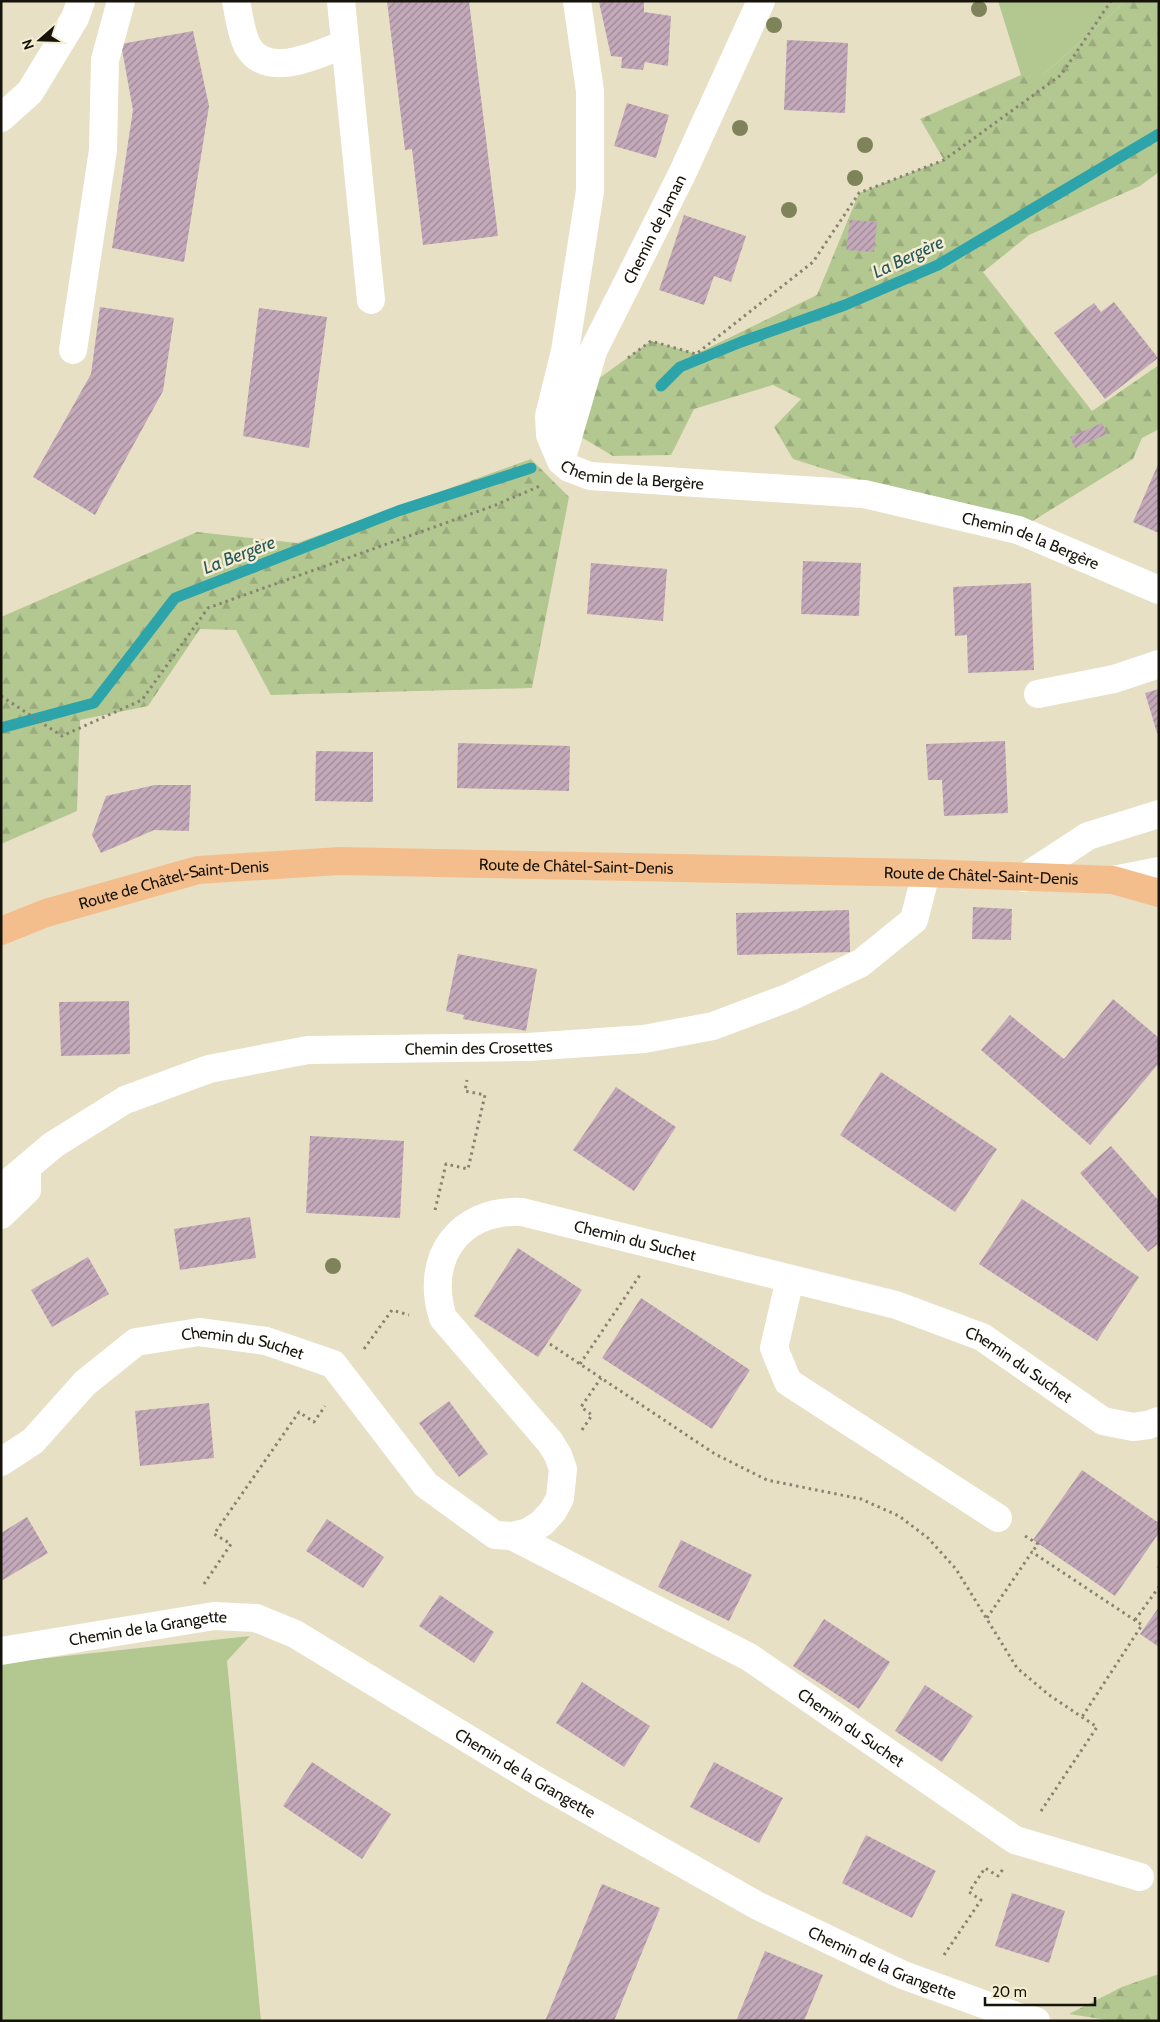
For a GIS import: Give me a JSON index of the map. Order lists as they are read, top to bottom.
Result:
{
  "streets": {
    "main road": ["Route de Châtel-Saint-Denis"],
    "street": [
      "Chemin de Jaman",
      "Chemin de la Bergère",
      "Chemin des Crosettes",
      "Chemin du Suchet",
      "Chemin de la Grangette"
    ]
  },
  "crossings": [
    ["Chemin de Jaman", "Chemin de la Bergère"],
    ["Route de Châtel-Saint-Denis", "Chemin des Crosettes"]
  ],
  "water": ["La Bergère"],
  "scale_bar": "20 m",
  "north": "left"
}
